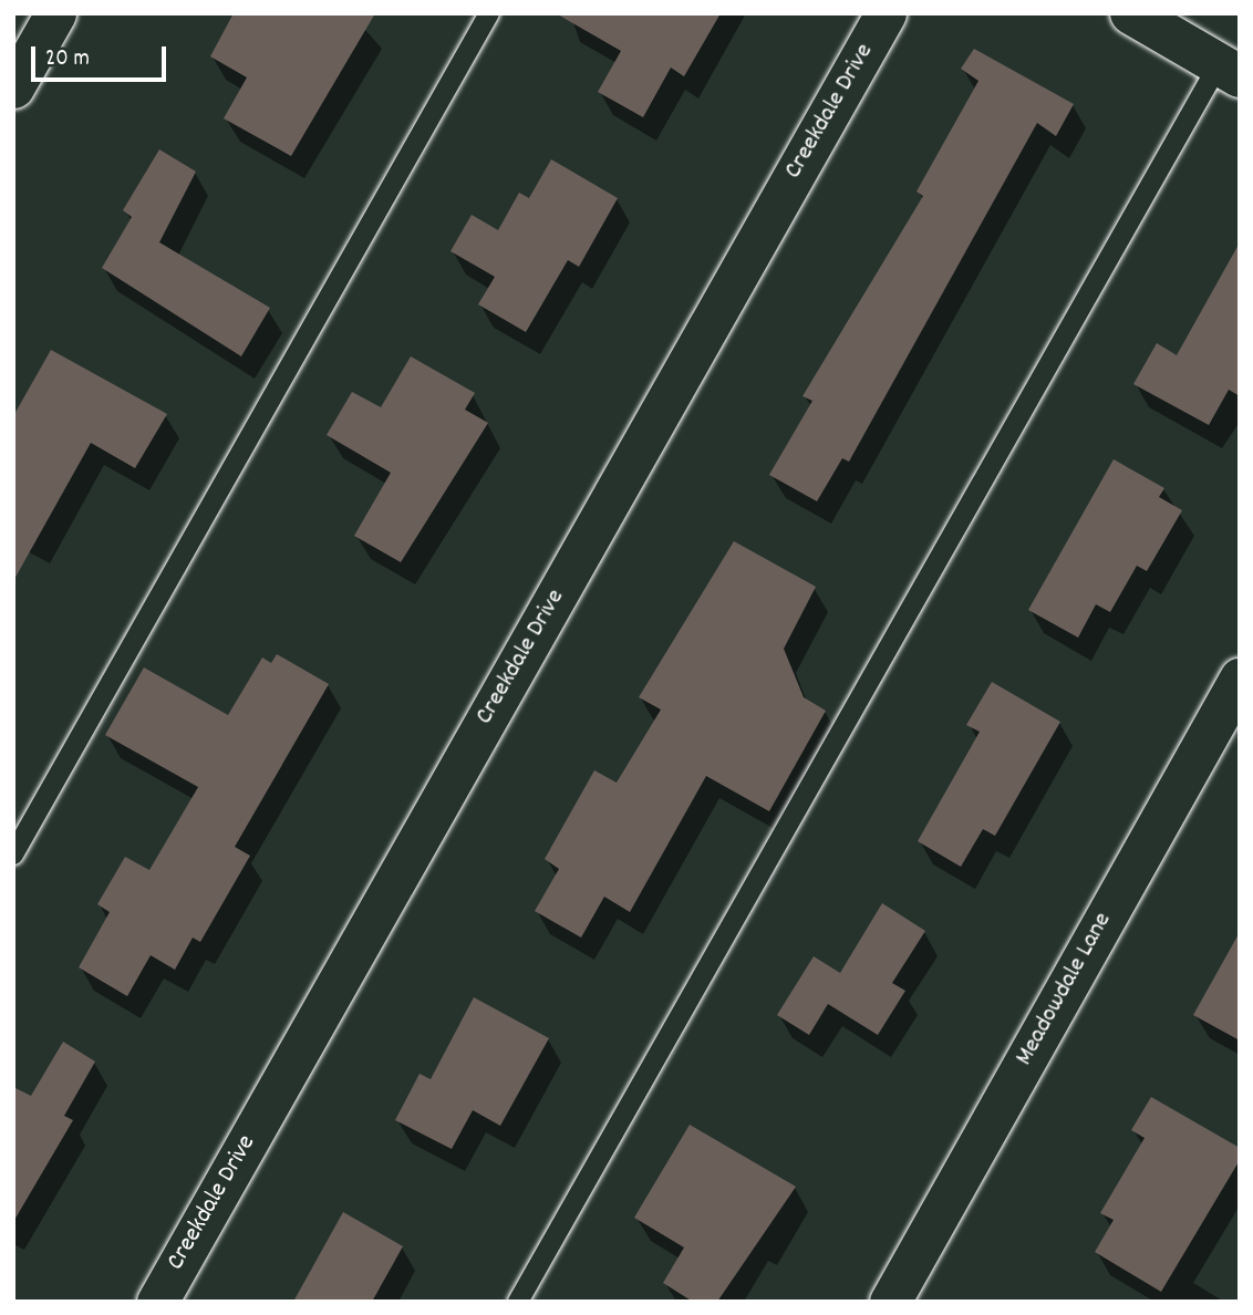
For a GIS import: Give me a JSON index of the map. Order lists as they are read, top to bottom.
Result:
{
  "streets": {
    "street": ["Creekdale Drive", "Meadowdale Lane"]
  },
  "scale_bar": "20 m"
}
